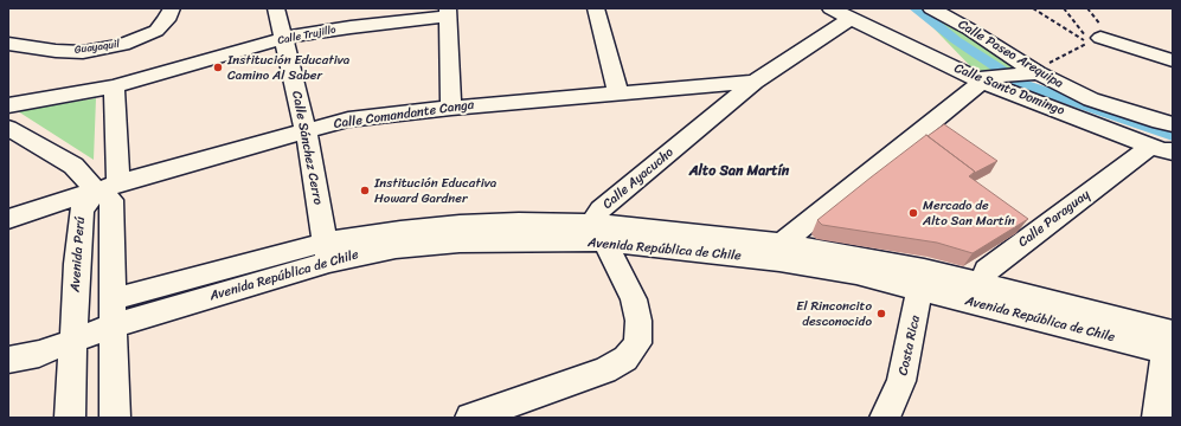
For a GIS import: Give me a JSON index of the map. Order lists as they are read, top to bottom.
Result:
{
  "streets": {
    "street": [
      "Calle Trujillo",
      "Guayaquil",
      "Calle Paseo Arequipa",
      "Calle Santo Domingo",
      "Calle Comandante Canga",
      "Calle Sánchez Cerro",
      "Calle Ayacucho",
      "Calle Paraguay",
      "Avenida República de Chile",
      "Avenida Perú",
      "Costa Rica"
    ]
  },
  "crossings": [
    ["Calle Trujillo", "Calle Sánchez Cerro"],
    ["Calle Santo Domingo", "Calle Ayacucho"],
    ["Calle Santo Domingo", "Calle Paraguay"],
    ["Calle Comandante Canga", "Calle Sánchez Cerro"],
    ["Calle Comandante Canga", "Calle Ayacucho"],
    ["Calle Comandante Canga", "Avenida Perú"],
    ["Calle Sánchez Cerro", "Avenida República de Chile"],
    ["Calle Ayacucho", "Avenida República de Chile"],
    ["Calle Paraguay", "Avenida República de Chile"],
    ["Avenida República de Chile", "Avenida Perú"],
    ["Avenida República de Chile", "Costa Rica"]
  ],
  "districts": ["Alto San Martín"],
  "places": [
    "Institución Educativa Camino Al Saber",
    "Institución Educativa Howard Gardner",
    "Mercado de Alto San Martín",
    "El Rinconcito desconocido"
  ]
}
